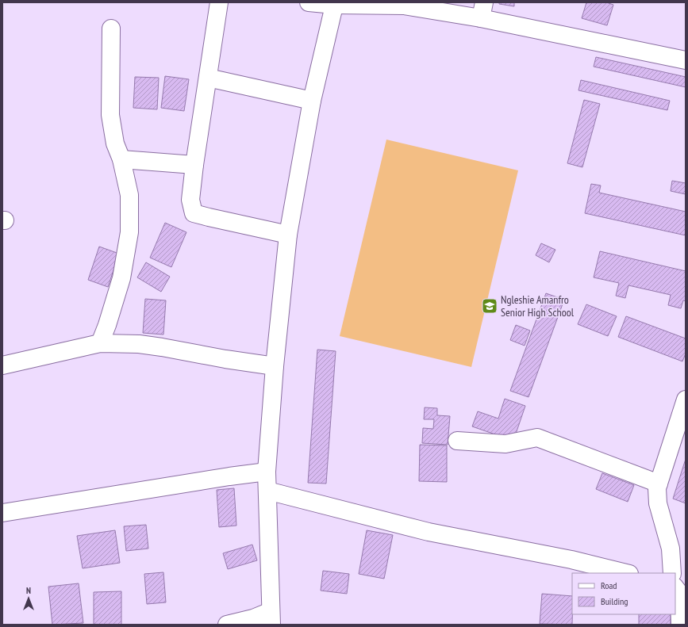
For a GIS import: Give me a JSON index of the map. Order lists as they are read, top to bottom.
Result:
{
  "places": {
    "school or university": ["Ngleshie Amanfro Senior High School"]
  },
  "legend": ["Road", "Building"],
  "north": "top"
}
